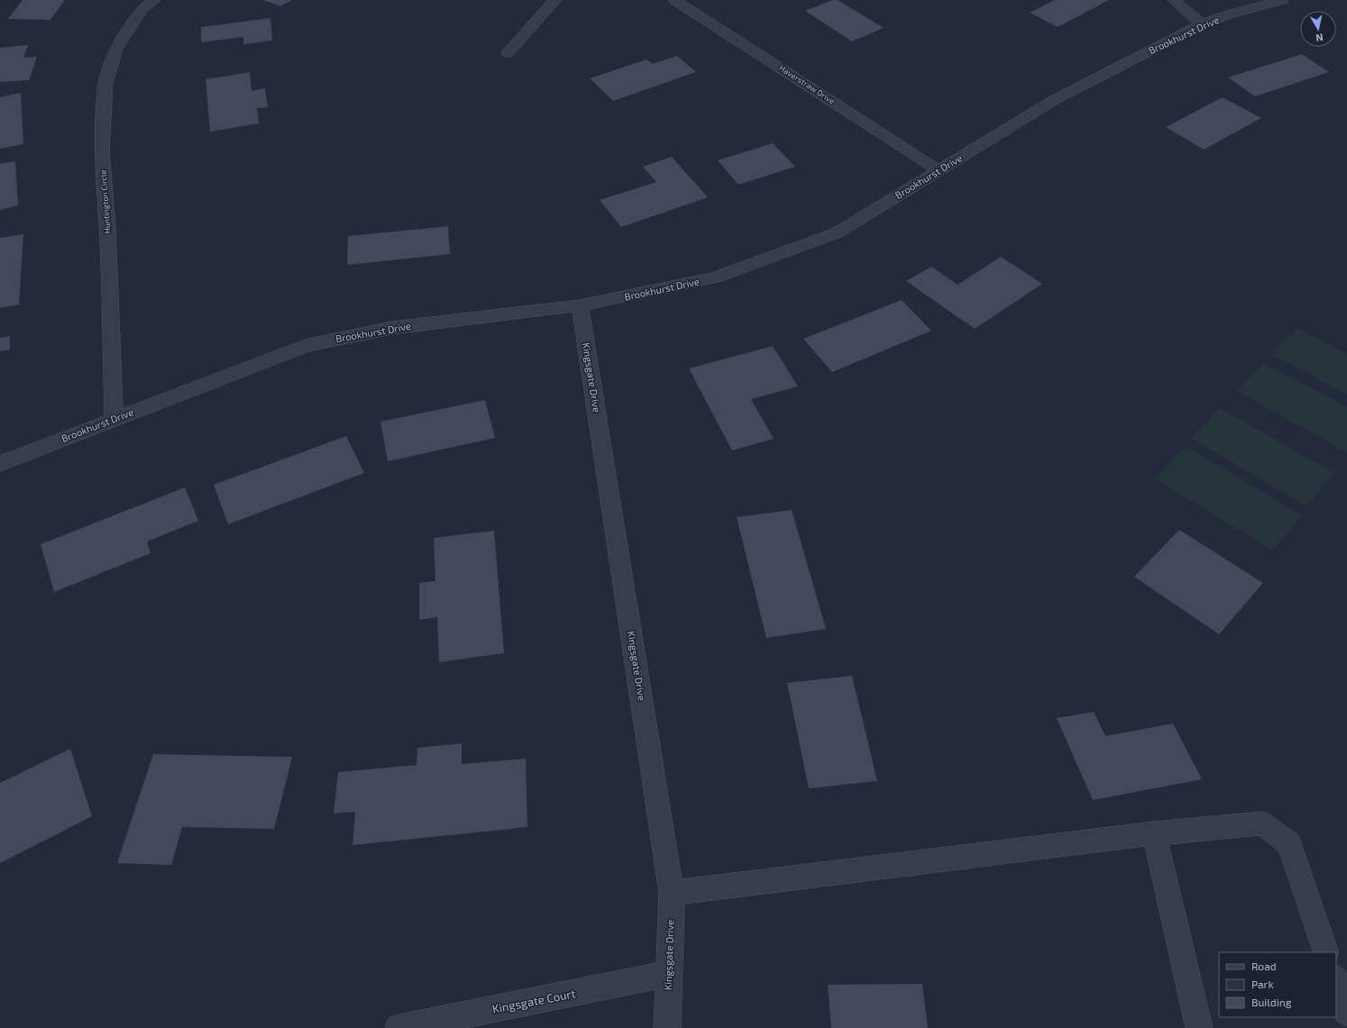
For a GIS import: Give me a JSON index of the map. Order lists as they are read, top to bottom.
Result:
{
  "streets": {
    "street": [
      "Brookhurst Drive",
      "Haverstraw Drive",
      "Huntington Circle",
      "Kingsgate Drive",
      "Kingsgate Court"
    ]
  },
  "crossings": [
    ["Brookhurst Drive", "Haverstraw Drive"],
    ["Brookhurst Drive", "Huntington Circle"],
    ["Brookhurst Drive", "Kingsgate Drive"],
    ["Kingsgate Drive", "Kingsgate Court"]
  ],
  "legend": ["Road", "Park", "Building"],
  "north": "bottom"
}
